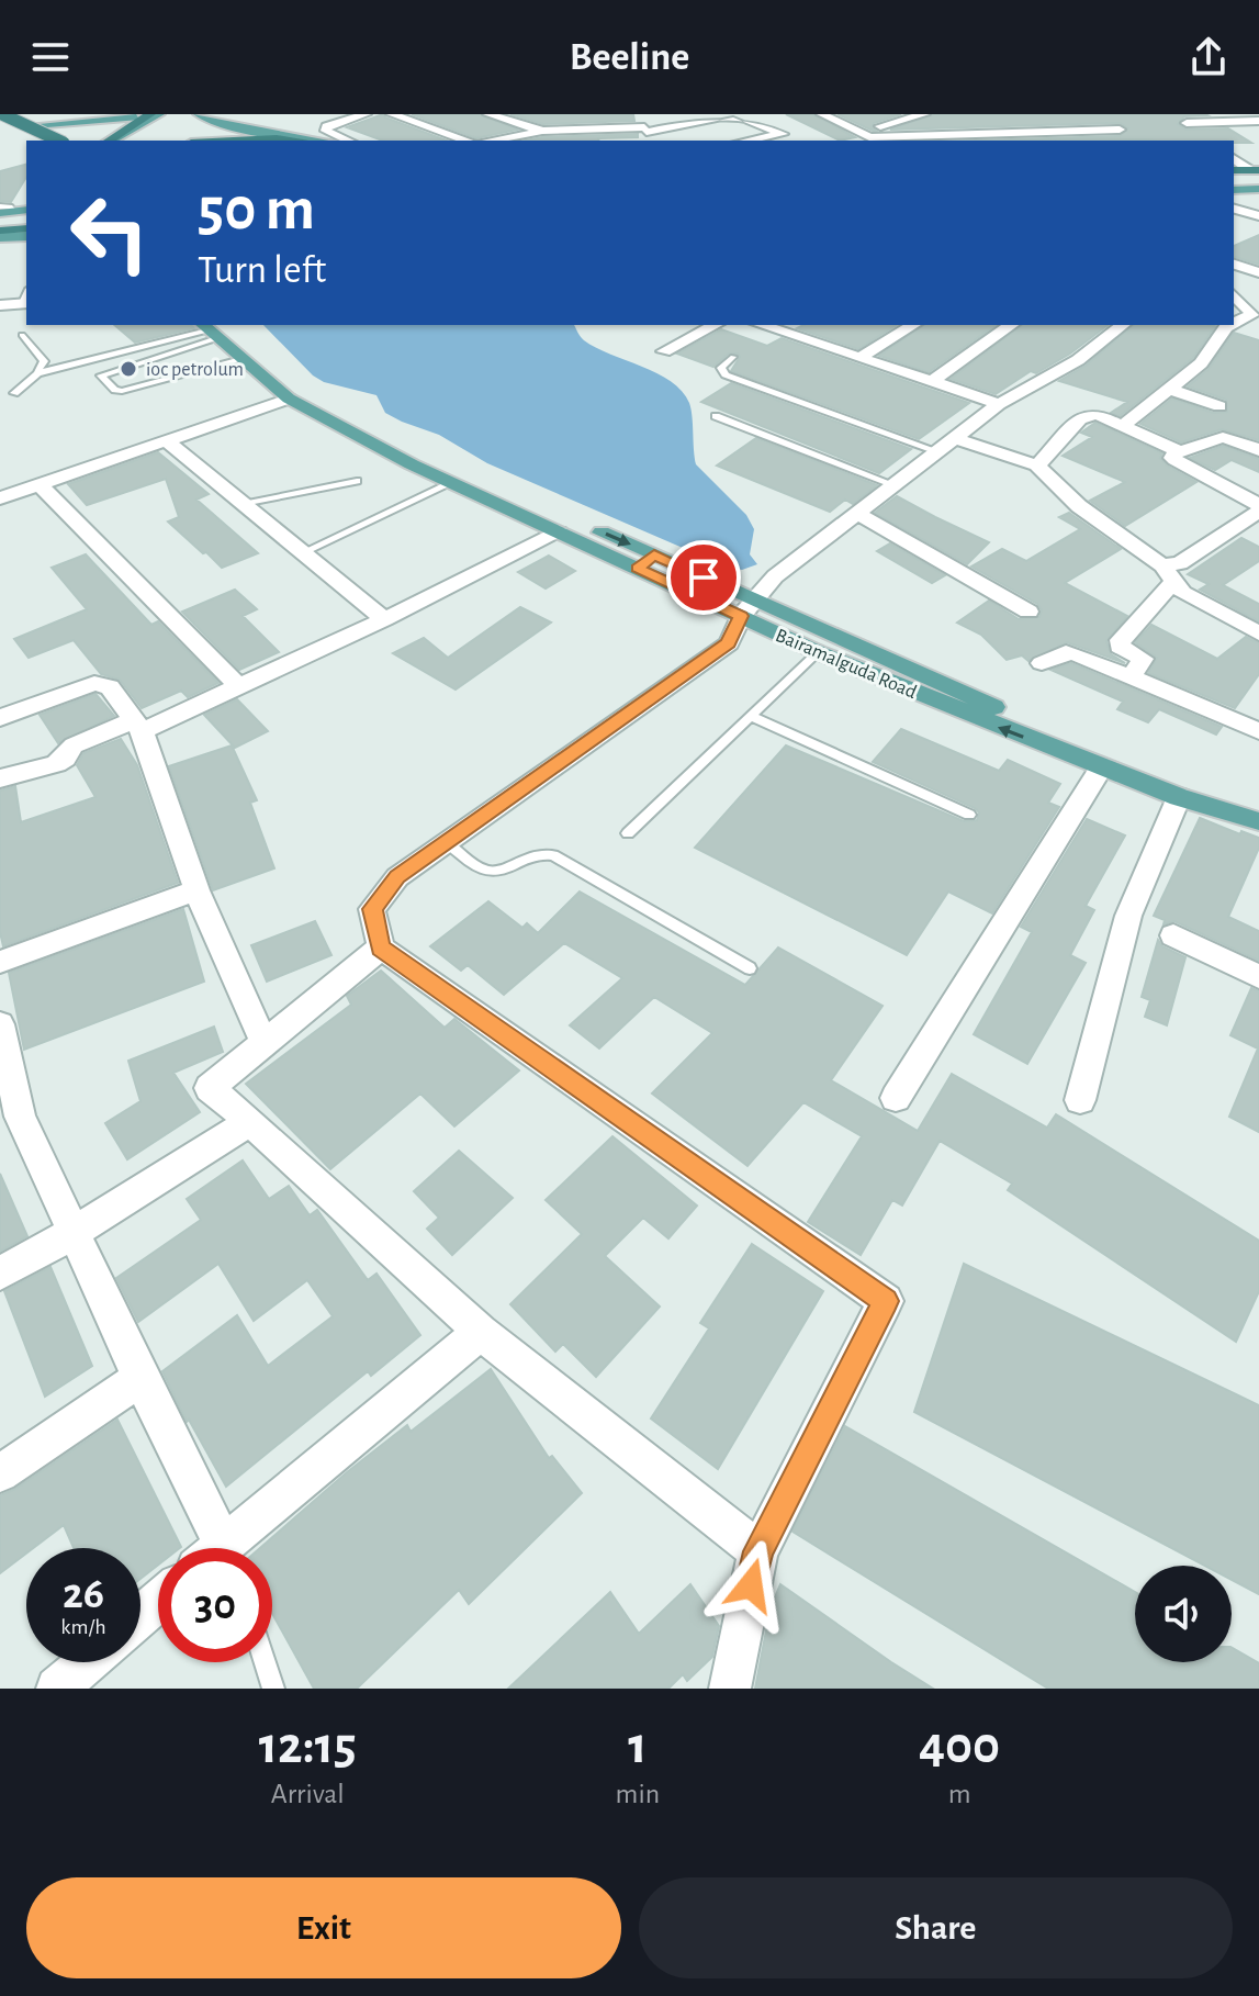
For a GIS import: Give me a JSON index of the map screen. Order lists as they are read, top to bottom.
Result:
{
  "streets": {
    "main road": ["Bairamalguda Road"]
  },
  "places": ["ioc petrolum"],
  "page": {
    "header": "Beeline",
    "turn": ["50 m", "Turn left"],
    "speed": "26 km/h",
    "limit": "30",
    "eta": [
      "12:15",
      "Arrival",
      "1",
      "min",
      "400",
      "m"
    ],
    "buttons": ["Exit", "Share"]
  }
}
